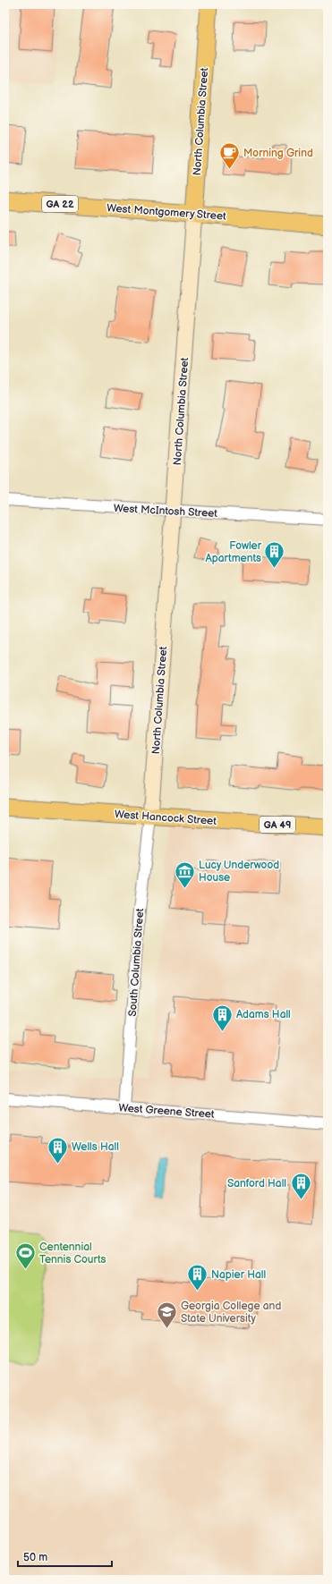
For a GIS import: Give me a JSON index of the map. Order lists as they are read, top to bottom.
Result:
{
  "streets": {
    "main road": [
      "North Columbia Street",
      "GA 22",
      "West Montgomery Street",
      "West Hancock Street",
      "GA 49"
    ],
    "street": ["West McIntosh Street", "South Columbia Street", "West Greene Street"]
  },
  "crossings": [
    ["North Columbia Street", "West Montgomery Street"],
    ["North Columbia Street", "West McIntosh Street"],
    ["North Columbia Street", "West Hancock Street"],
    ["North Columbia Street", "South Columbia Street"],
    ["West Hancock Street", "South Columbia Street"],
    ["South Columbia Street", "West Greene Street"]
  ],
  "places": {
    "cafe": ["Morning Grind"],
    "building": [
      "Fowler Apartments",
      "Adams Hall",
      "Wells Hall",
      "Sanford Hall",
      "Napier Hall"
    ],
    "museum": ["Lucy Underwood House"],
    "sports": ["Centennial Tennis Courts"],
    "school or university": ["Georgia College and State University"]
  },
  "scale_bar": "50 m"
}
